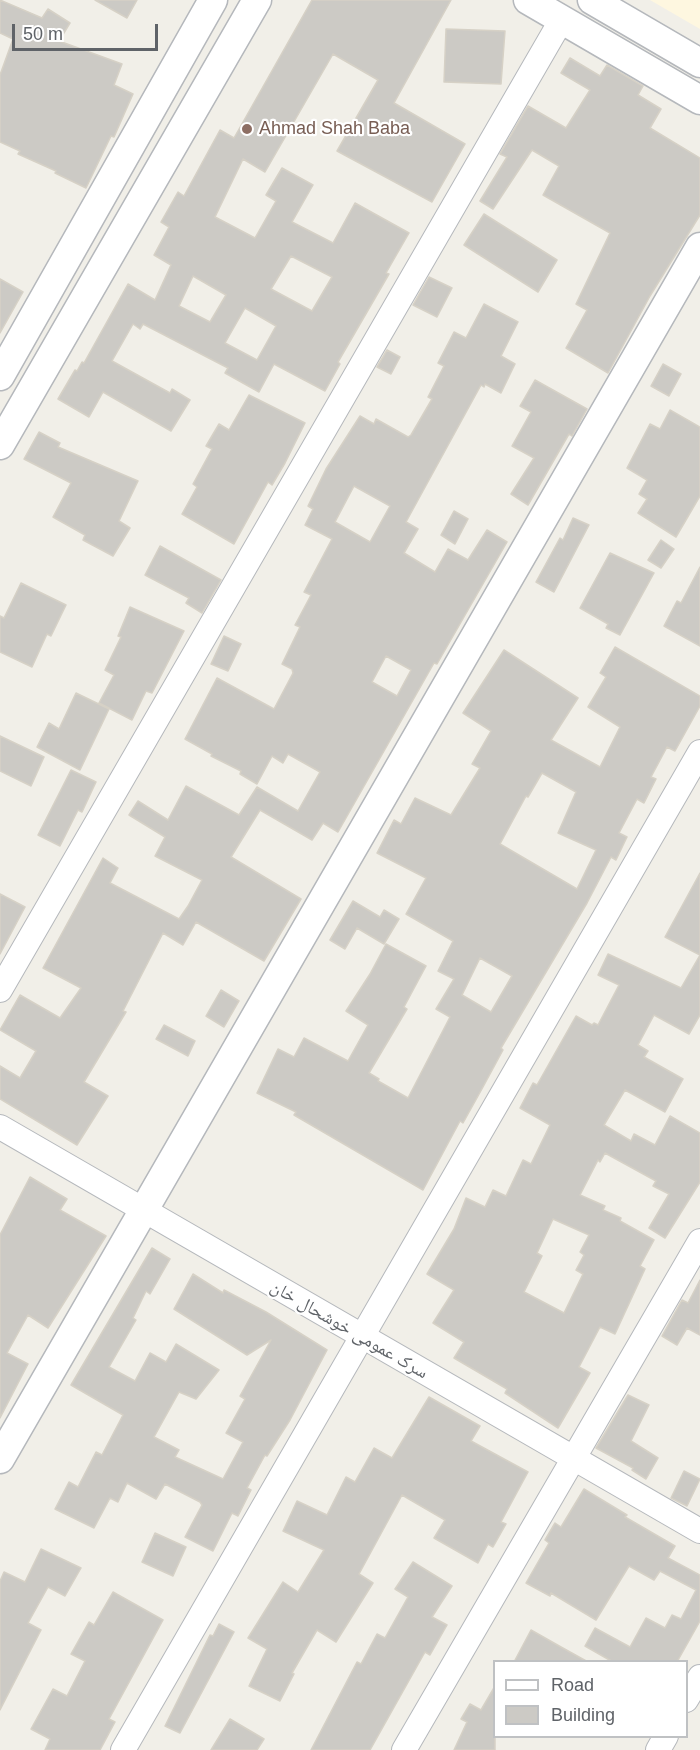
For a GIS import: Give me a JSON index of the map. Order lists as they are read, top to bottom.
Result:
{
  "streets": {
    "street": ["سرک عمومی خوشحال خان"]
  },
  "places": ["Ahmad Shah Baba"],
  "legend": ["Road", "Building"],
  "scale_bar": "50 m"
}
